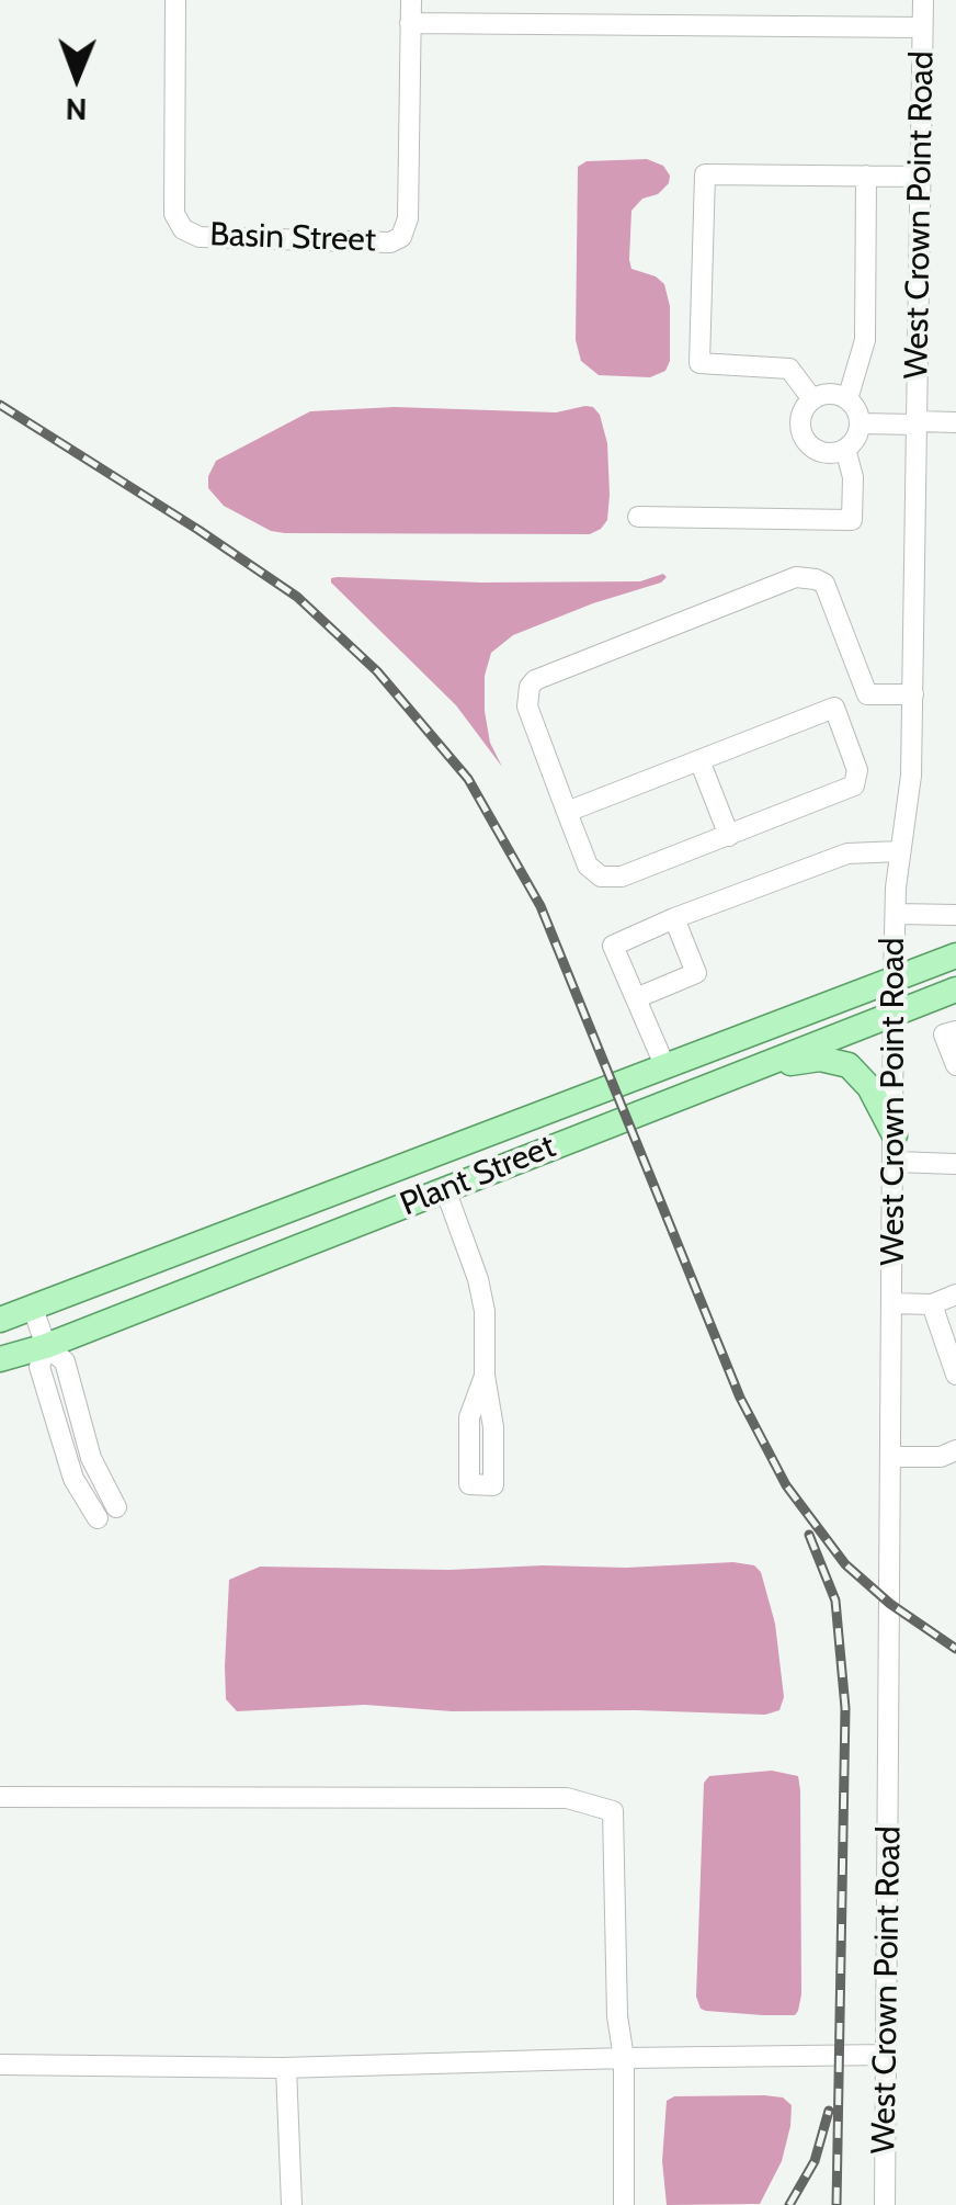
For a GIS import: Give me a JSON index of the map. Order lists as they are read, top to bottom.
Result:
{
  "streets": {
    "main road": ["Plant Street"],
    "street": ["West Crown Point Road", "Basin Street"]
  },
  "crossings": [
    ["West Crown Point Road", "Plant Street"]
  ],
  "north": "bottom"
}
